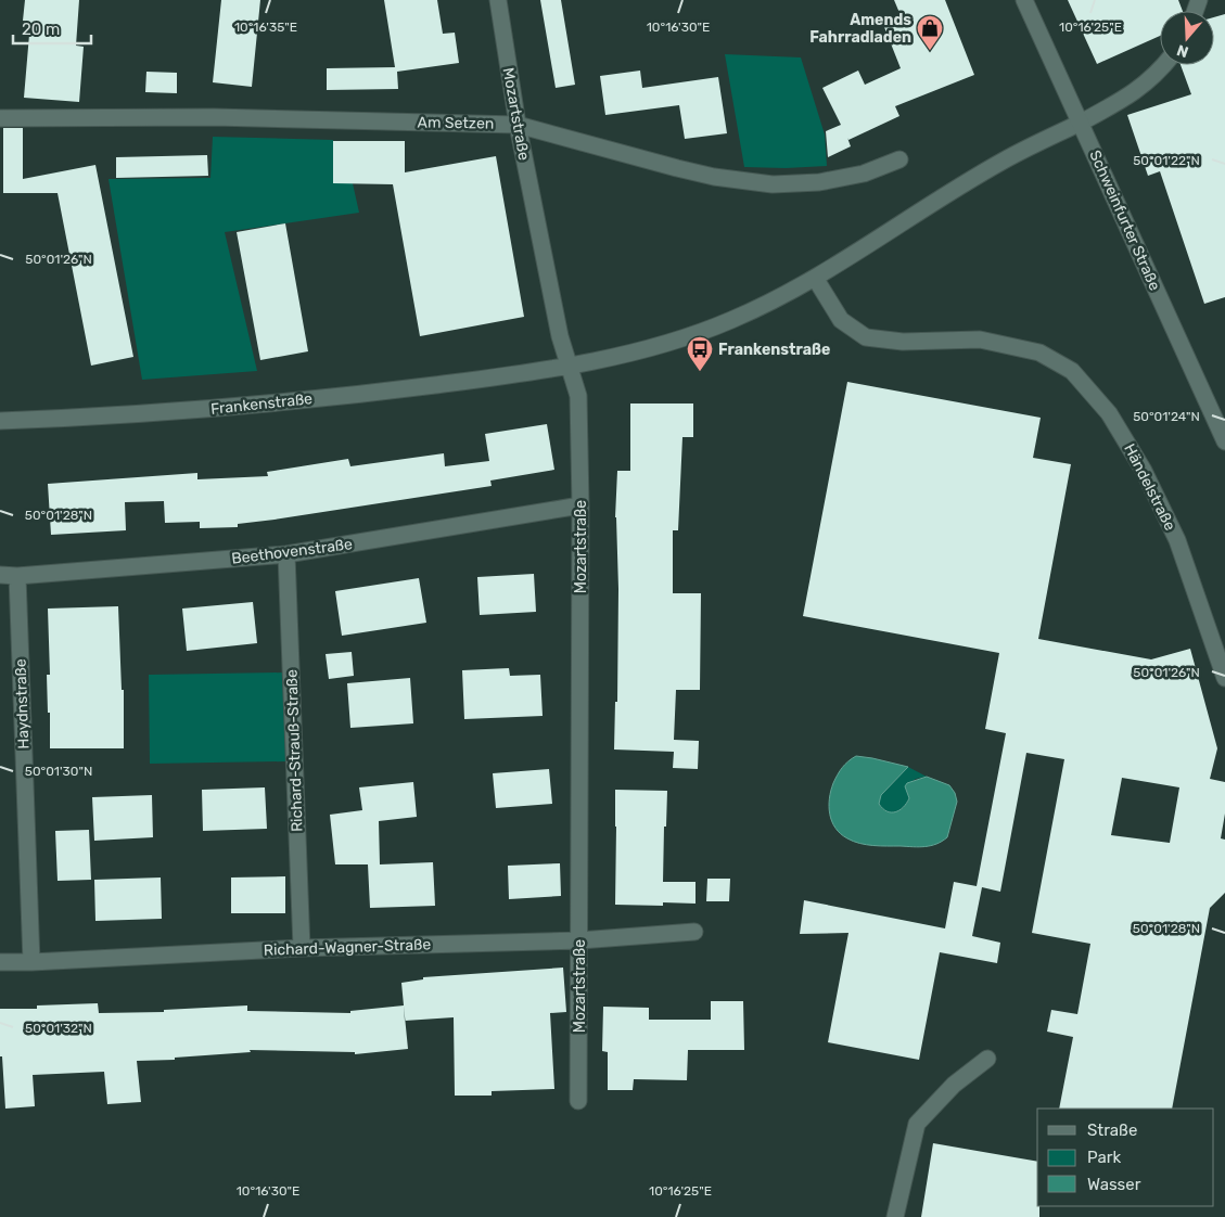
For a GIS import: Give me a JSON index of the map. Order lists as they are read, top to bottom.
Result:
{
  "streets": {
    "street": [
      "Mozartstraße",
      "Am Setzen",
      "Schweinfurter Straße",
      "Frankenstraße",
      "Händelstraße",
      "Beethovenstraße",
      "Haydnstraße",
      "Richard-Strauß-Straße",
      "Richard-Wagner-Straße"
    ]
  },
  "crossings": [
    ["Mozartstraße", "Am Setzen"],
    ["Mozartstraße", "Frankenstraße"],
    ["Mozartstraße", "Beethovenstraße"],
    ["Mozartstraße", "Richard-Wagner-Straße"],
    ["Schweinfurter Straße", "Frankenstraße"],
    ["Frankenstraße", "Händelstraße"],
    ["Beethovenstraße", "Haydnstraße"],
    ["Beethovenstraße", "Richard-Strauß-Straße"],
    ["Haydnstraße", "Richard-Wagner-Straße"],
    ["Richard-Strauß-Straße", "Richard-Wagner-Straße"]
  ],
  "places": {
    "shop": ["Amends Fahrradladen"],
    "bus stop": ["Frankenstraße"]
  },
  "legend": ["Straße", "Park", "Wasser"],
  "scale_bar": "20 m",
  "north": "bottom",
  "coordinates": [
    "10°16'35\"E",
    "10°16'30\"E",
    "10°16'25\"E",
    "50°01'22\"N",
    "50°01'26\"N",
    "50°01'24\"N",
    "50°01'28\"N",
    "50°01'30\"N",
    "50°01'32\"N"
  ]
}
